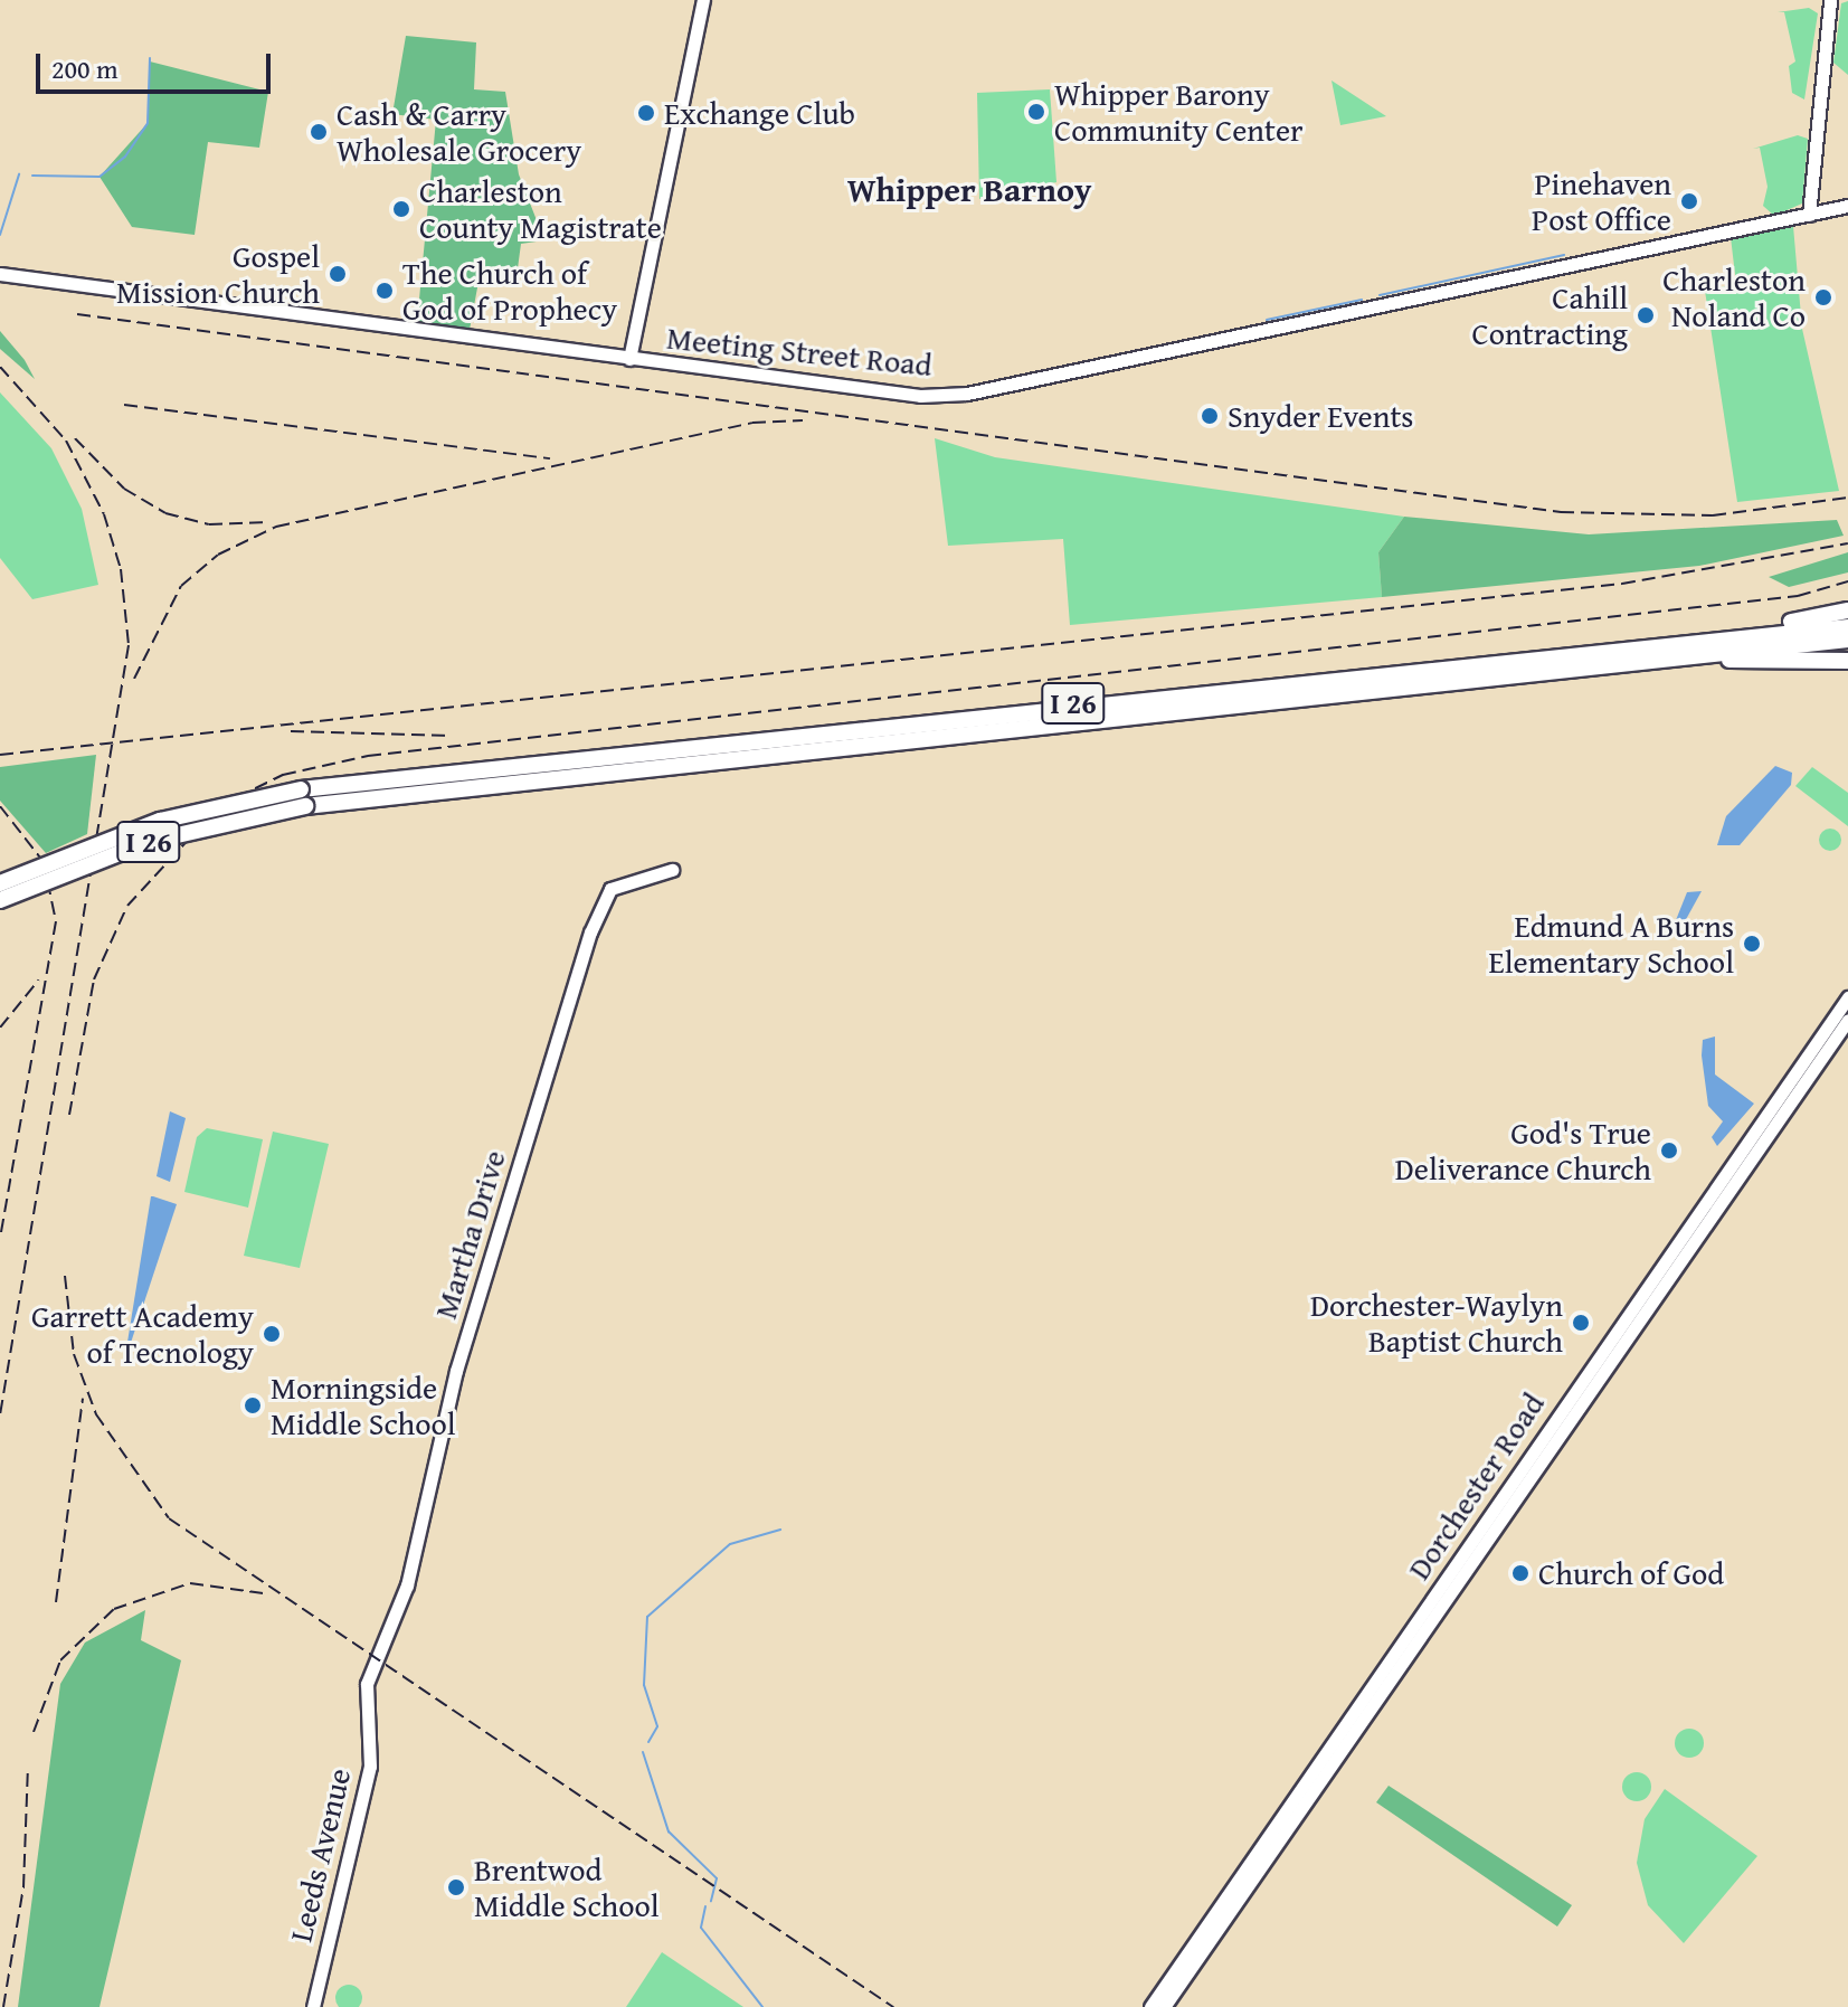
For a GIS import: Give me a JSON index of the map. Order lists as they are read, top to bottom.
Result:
{
  "streets": {
    "highway": ["I 26"],
    "street": [
      "Meeting Street Road",
      "Martha Drive",
      "Dorchester Road",
      "Leeds Avenue"
    ]
  },
  "crossings": [
    ["Martha Drive", "Leeds Avenue"]
  ],
  "districts": ["Whipper Barnoy"],
  "places": [
    "Whipper Barony Community Center",
    "Exchange Club",
    "Cash & Carry Wholesale Grocery",
    "Pinehaven Post Office",
    "Charleston County Magistrate",
    "Gospel Mission Church",
    "The Church of God of Prophecy",
    "Charleston Noland Co",
    "Cahill Contracting",
    "Snyder Events",
    "Edmund A Burns Elementary School",
    "God's True Deliverance Church",
    "Dorchester-Waylyn Baptist Church",
    "Garrett Academy of Tecnology",
    "Morningside Middle School",
    "Church of God",
    "Brentwod Middle School"
  ],
  "scale_bar": "200 m"
}
